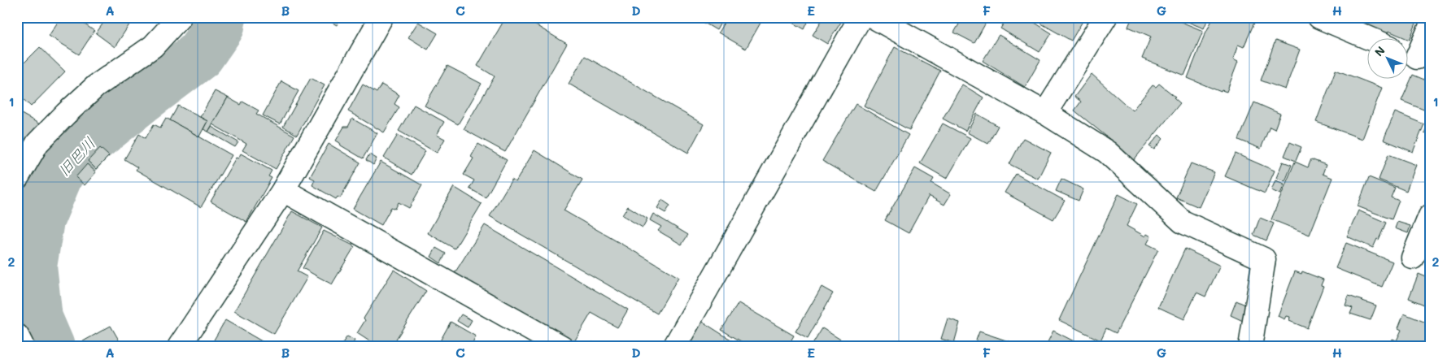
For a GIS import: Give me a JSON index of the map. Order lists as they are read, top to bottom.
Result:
{
  "water": ["旧巴川"],
  "north": "top left",
  "grid": {
    "columns": [
      "A",
      "B",
      "C",
      "D",
      "E",
      "F",
      "G",
      "H"
    ],
    "rows": ["1", "2"]
  }
}
